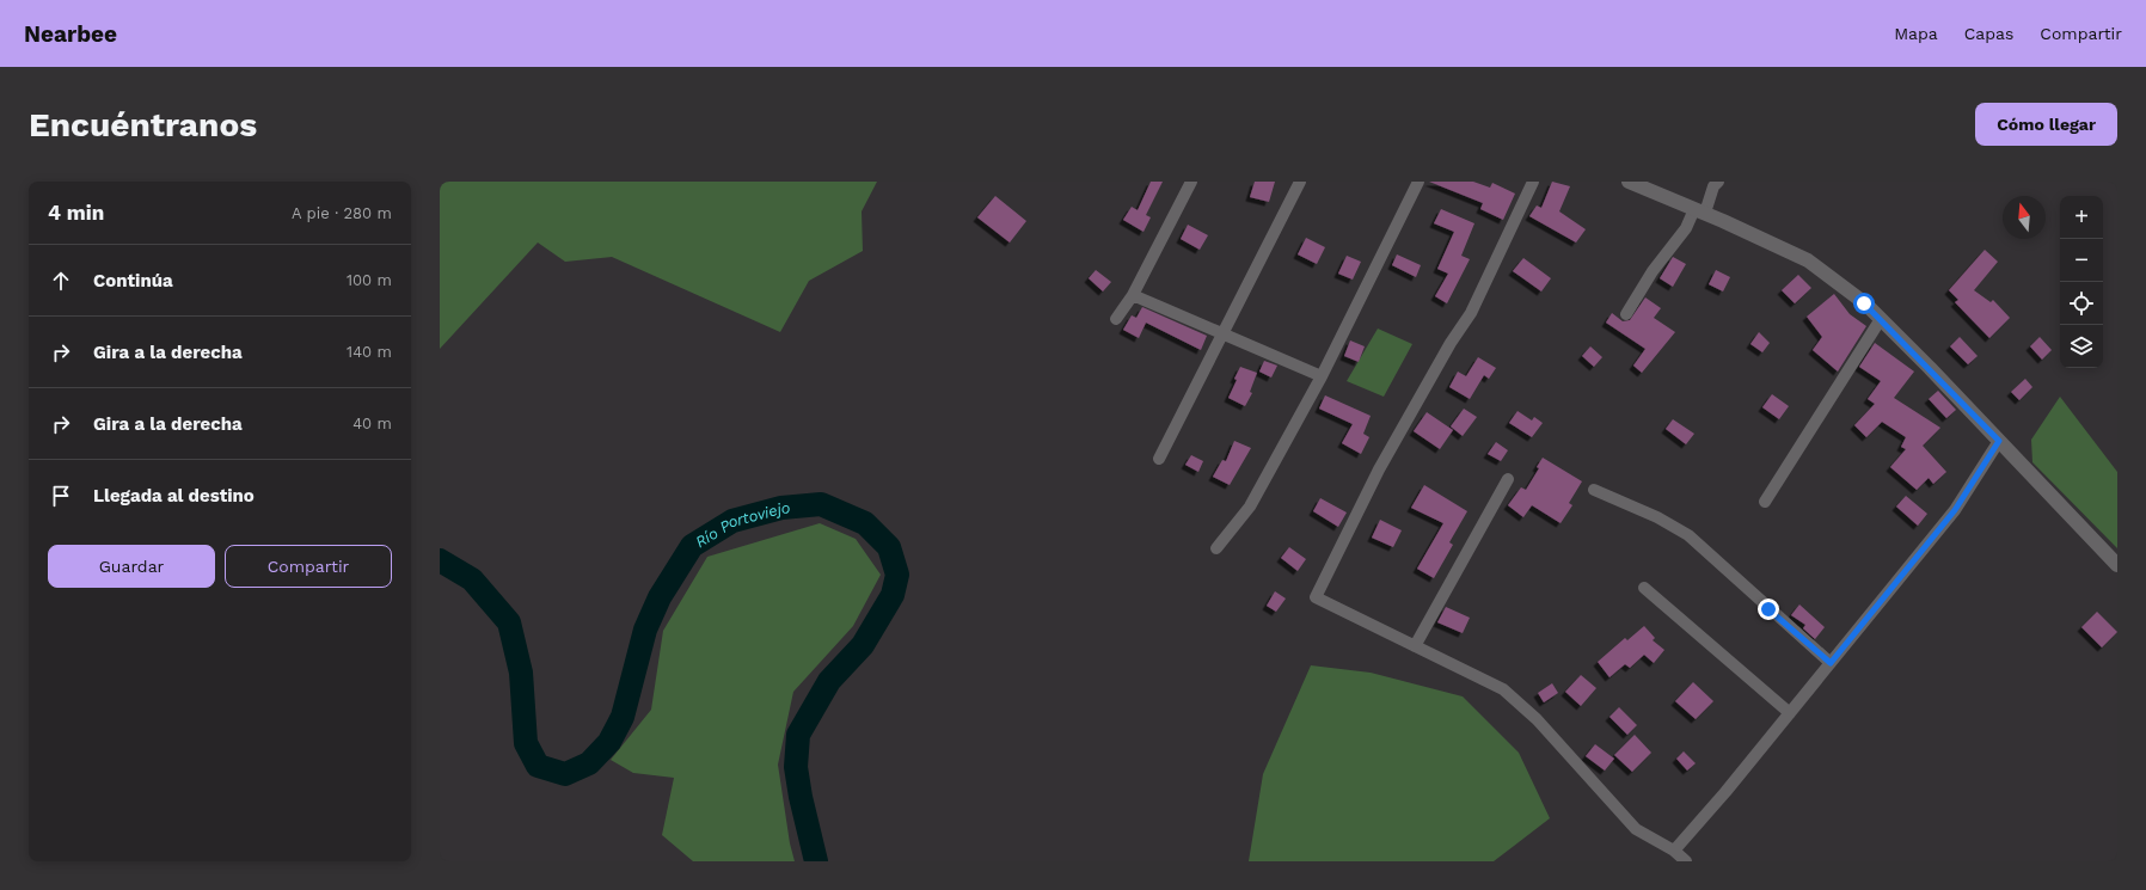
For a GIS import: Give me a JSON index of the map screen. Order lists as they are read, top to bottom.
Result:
{
  "water": ["Río Portoviejo"],
  "north": "top",
  "page": {
    "header": "Nearbee",
    "nav": ["Mapa", "Capas", "Compartir"],
    "buttons": [
      "Cómo llegar",
      ["Guardar", "Compartir"]
    ],
    "title": "Encuéntranos",
    "heading": ["4 min", "A pie · 280 m"],
    "map_buttons": ["+", "−"],
    "list": [
      ["Continúa", "100 m"],
      ["Gira a la derecha", "140 m"],
      ["Gira a la derecha", "40 m"],
      "Llegada al destino"
    ]
  }
}
